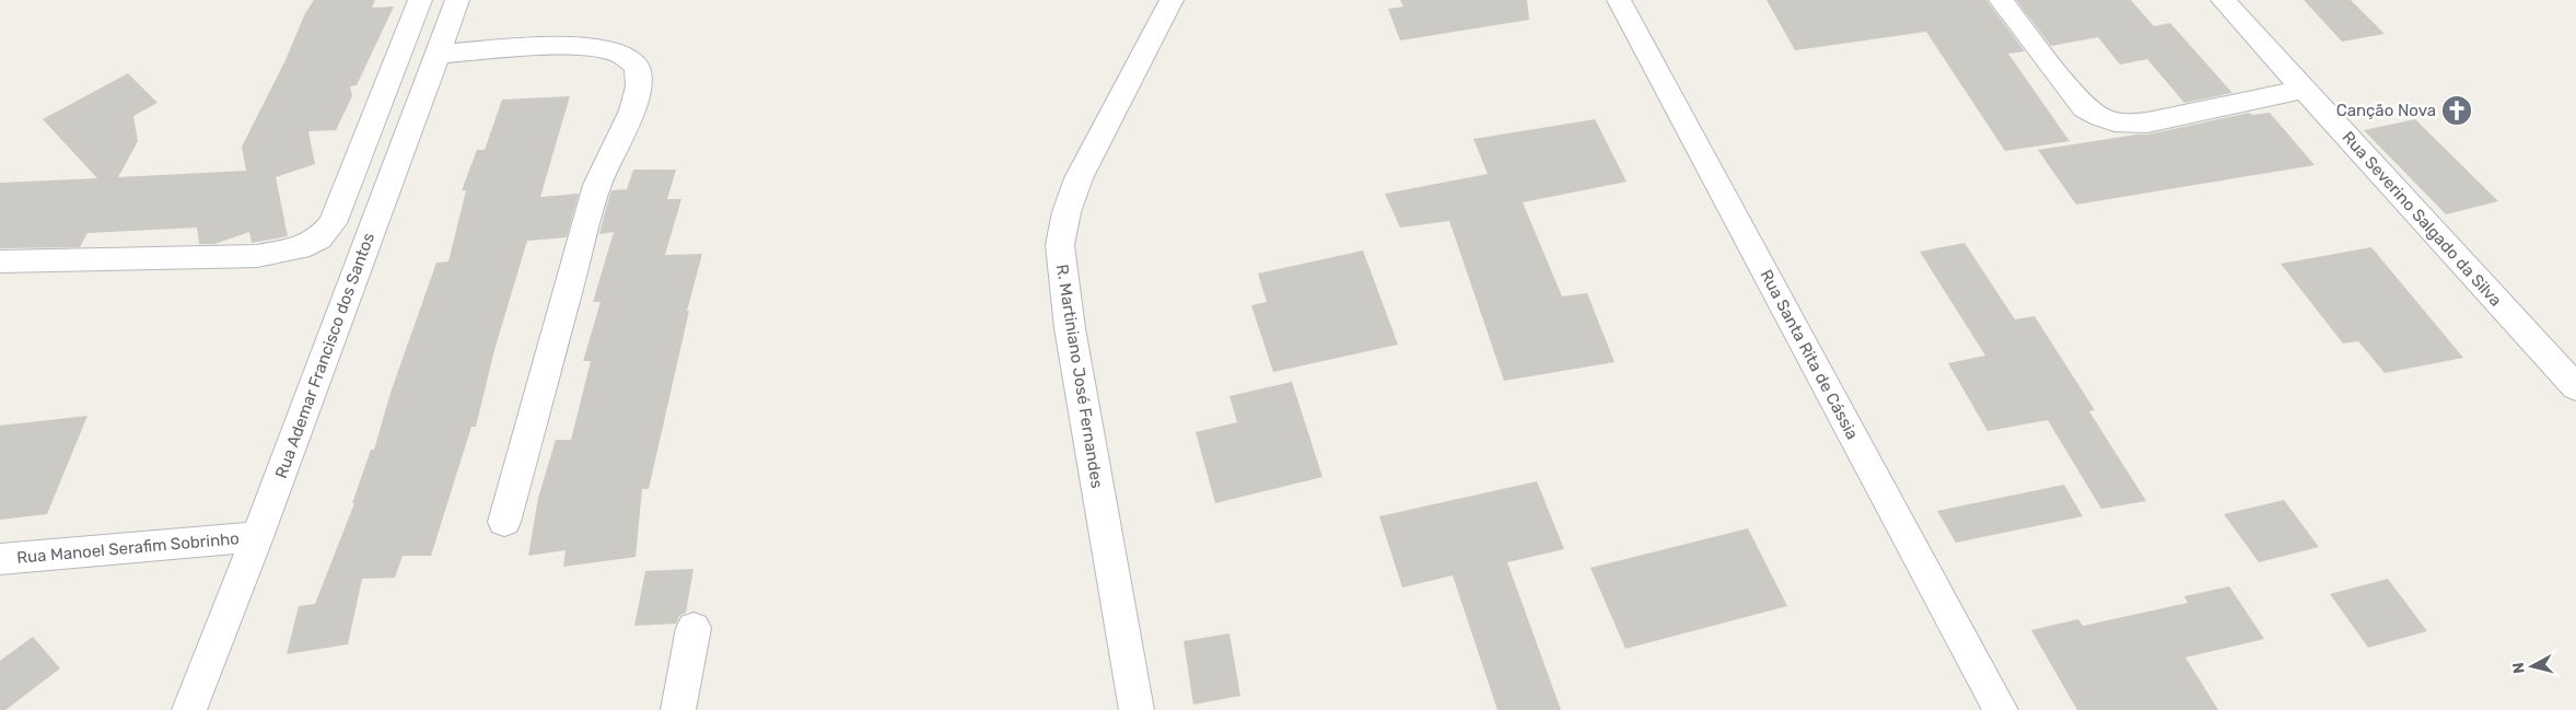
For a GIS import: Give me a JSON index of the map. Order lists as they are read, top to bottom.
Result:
{
  "streets": {
    "street": [
      "Rua Severino Salgado da Silva",
      "Rua Santa Rita de Cássia",
      "Rua Ademar Francisco dos Santos",
      "R. Martiniano José Fernandes",
      "Rua Manoel Serafim Sobrinho"
    ]
  },
  "crossings": [
    ["Rua Ademar Francisco dos Santos", "Rua Manoel Serafim Sobrinho"]
  ],
  "places": {
    "church": ["Canção Nova"]
  },
  "north": "left"
}
